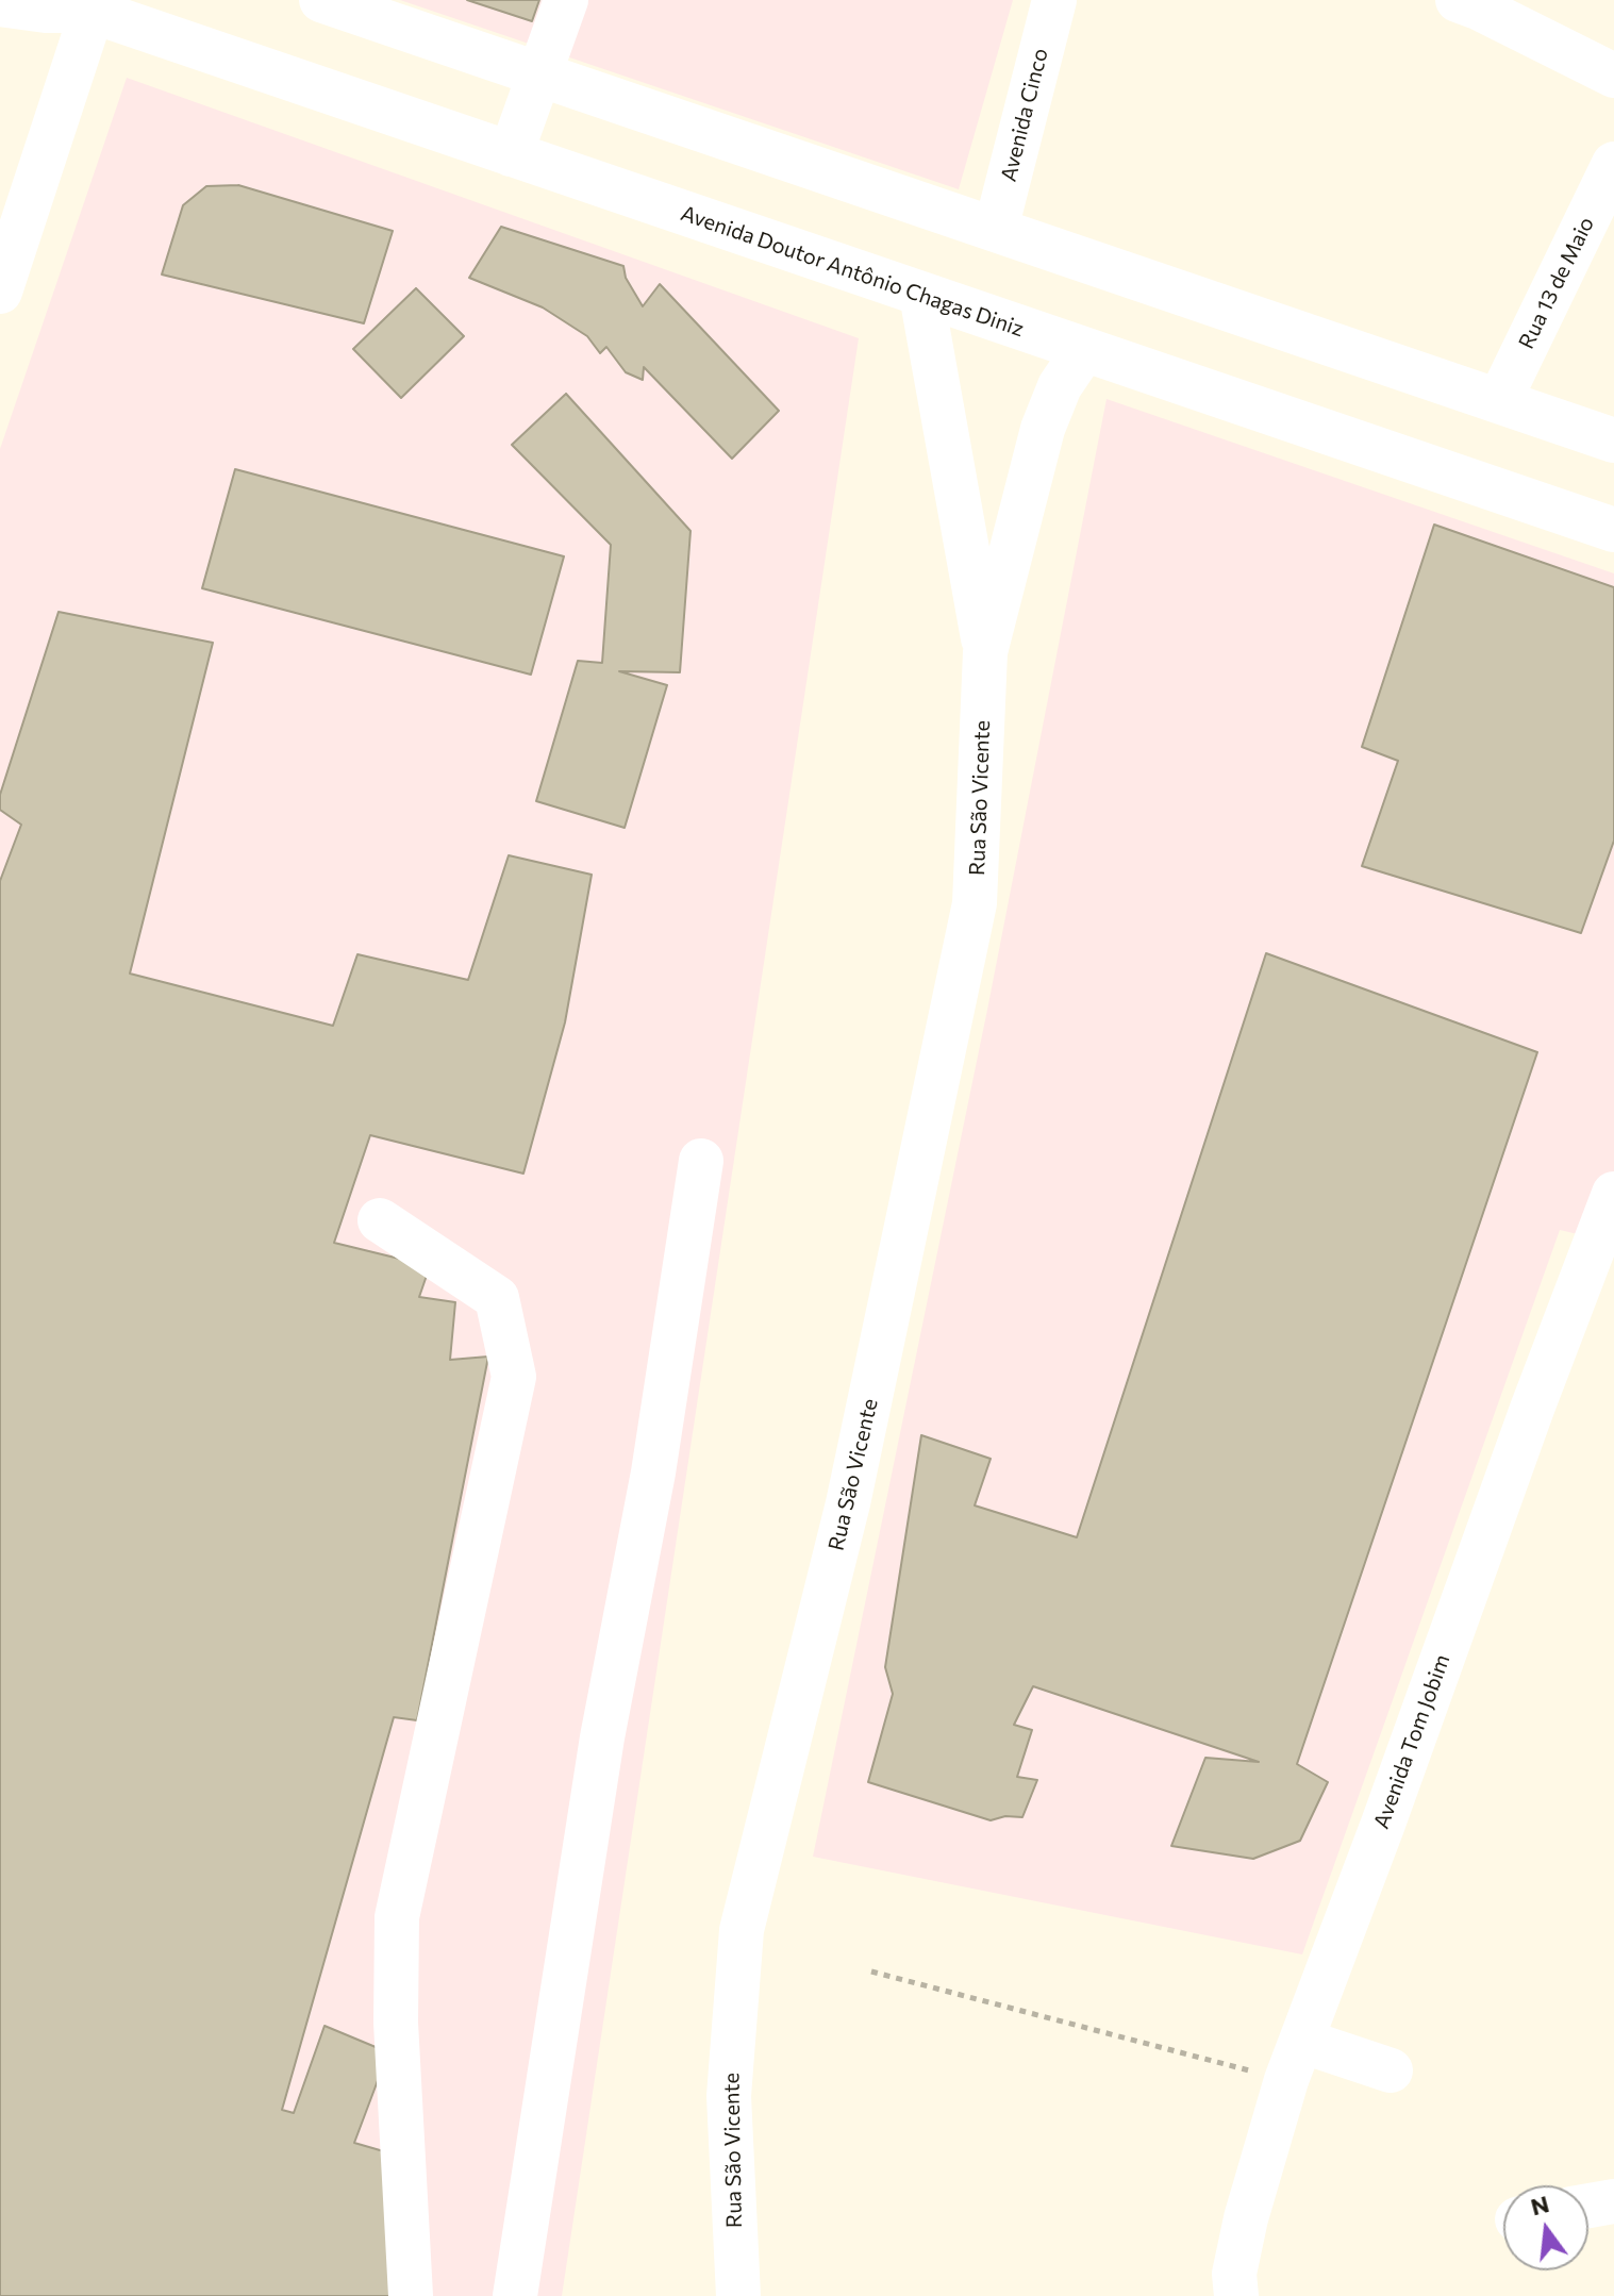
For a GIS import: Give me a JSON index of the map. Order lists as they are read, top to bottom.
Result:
{
  "streets": {
    "street": [
      "Avenida Cinco",
      "Avenida Doutor Antônio Chagas Diniz",
      "Rua 13 de Maio",
      "Rua São Vicente",
      "Avenida Tom Jobim"
    ]
  },
  "crossings": [
    ["Avenida Doutor Antônio Chagas Diniz", "Rua São Vicente"]
  ],
  "north": "top"
}
